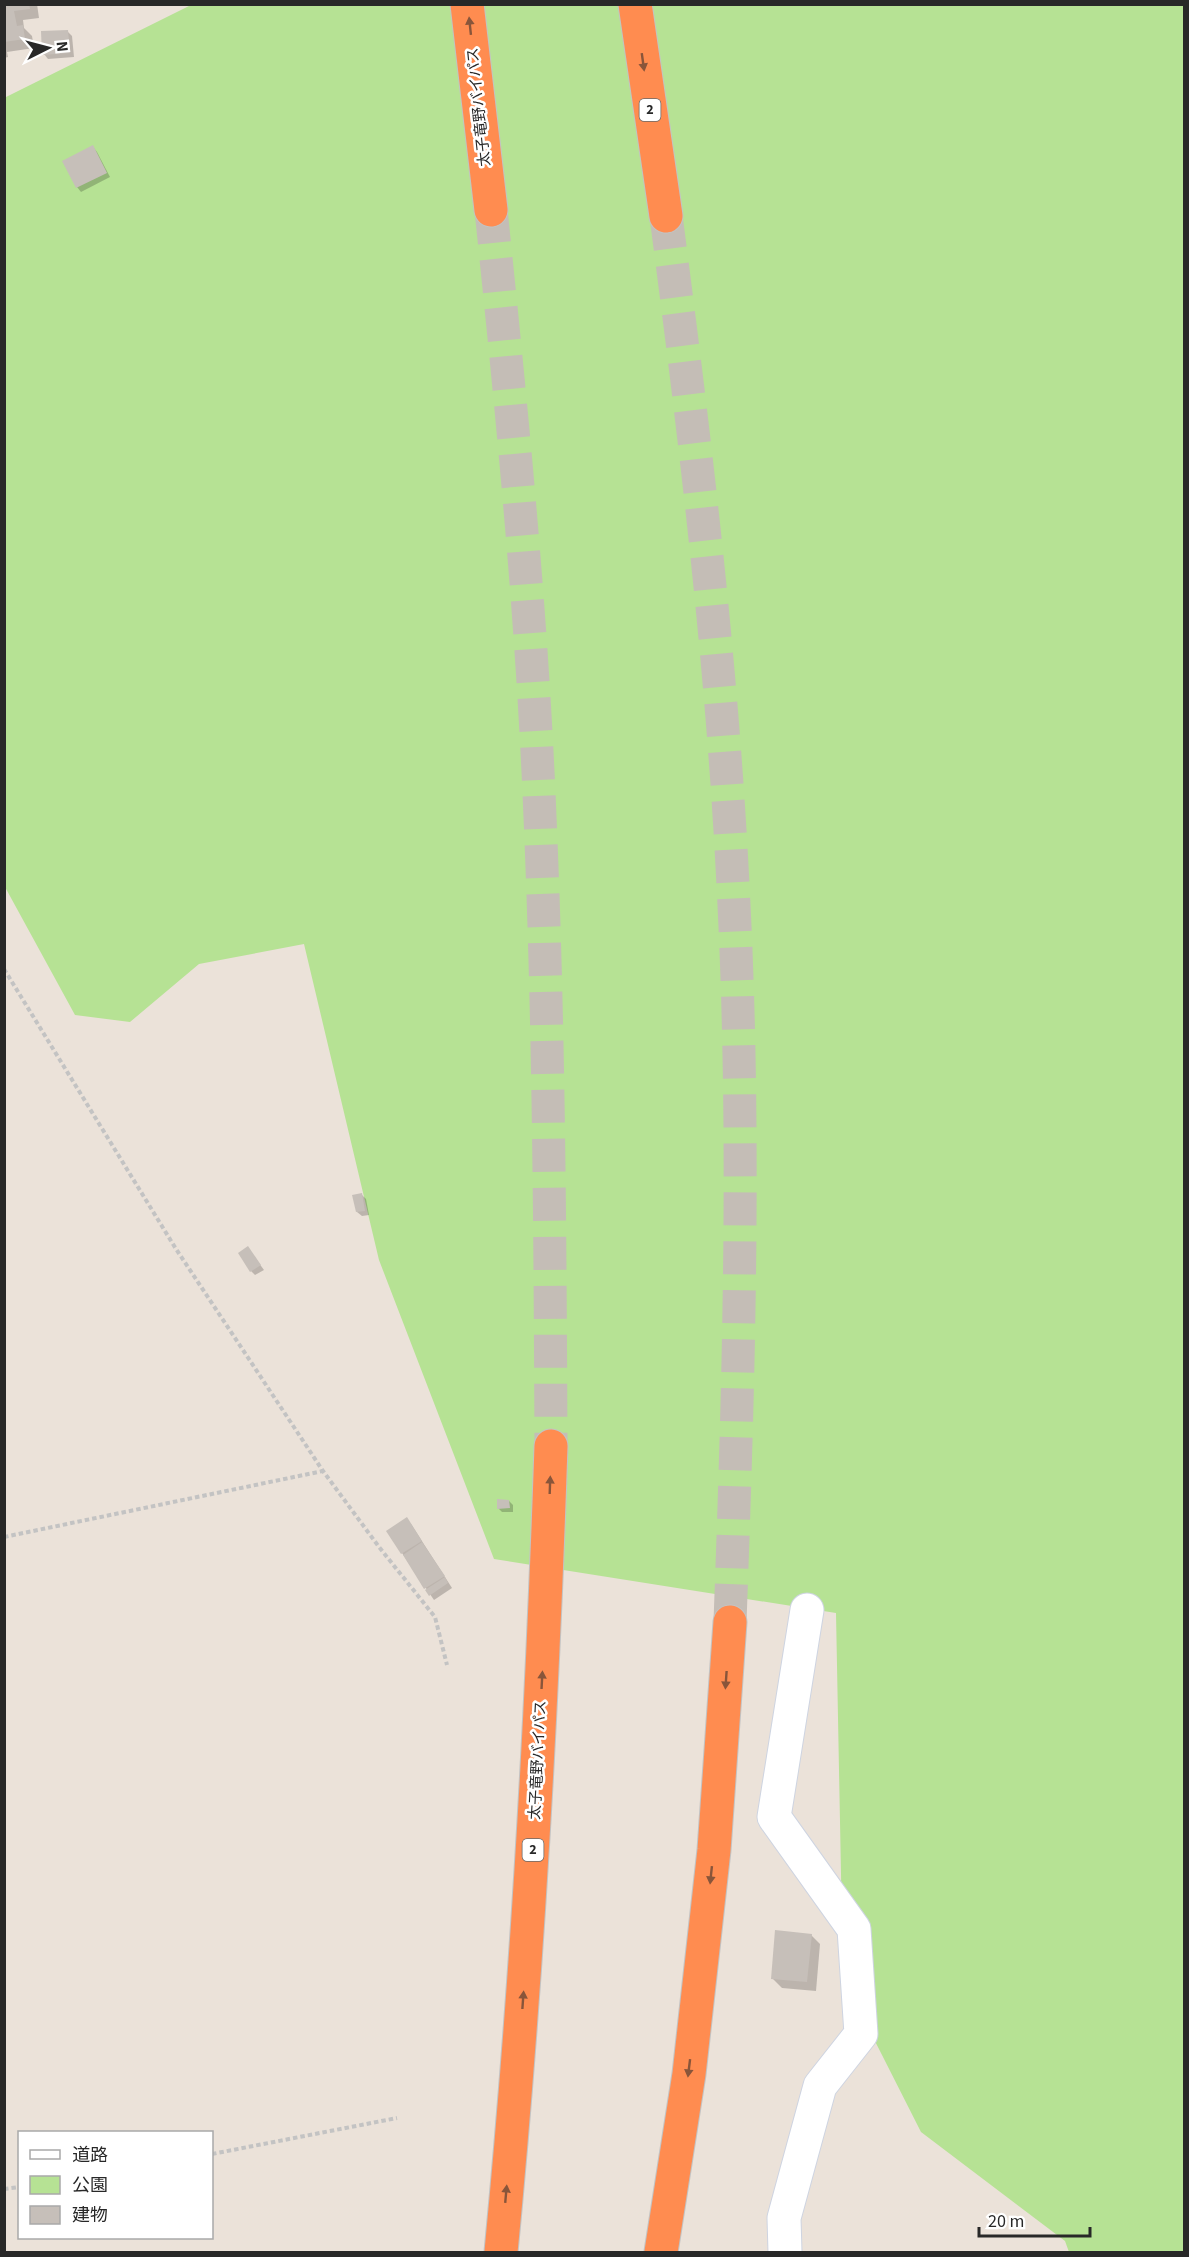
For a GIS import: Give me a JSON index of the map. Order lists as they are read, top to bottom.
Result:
{
  "streets": {
    "highway": ["太子竜野バイパス", "2"]
  },
  "legend": ["道路", "公園", "建物"],
  "scale_bar": "20 m",
  "north": "right"
}
